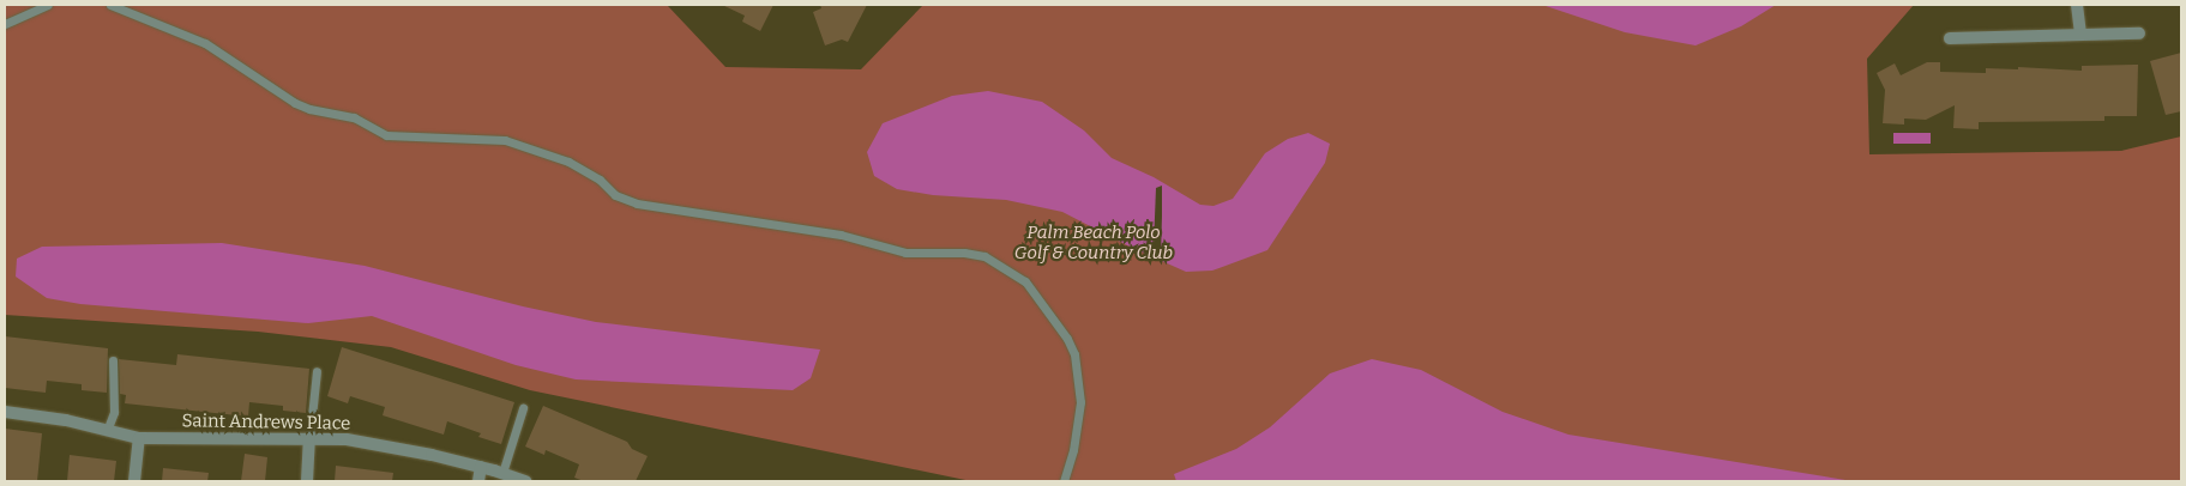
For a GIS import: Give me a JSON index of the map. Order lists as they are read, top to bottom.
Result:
{
  "streets": {
    "street": ["Saint Andrews Place"]
  },
  "parks": ["Palm Beach Polo Golf & Country Club"]
}
